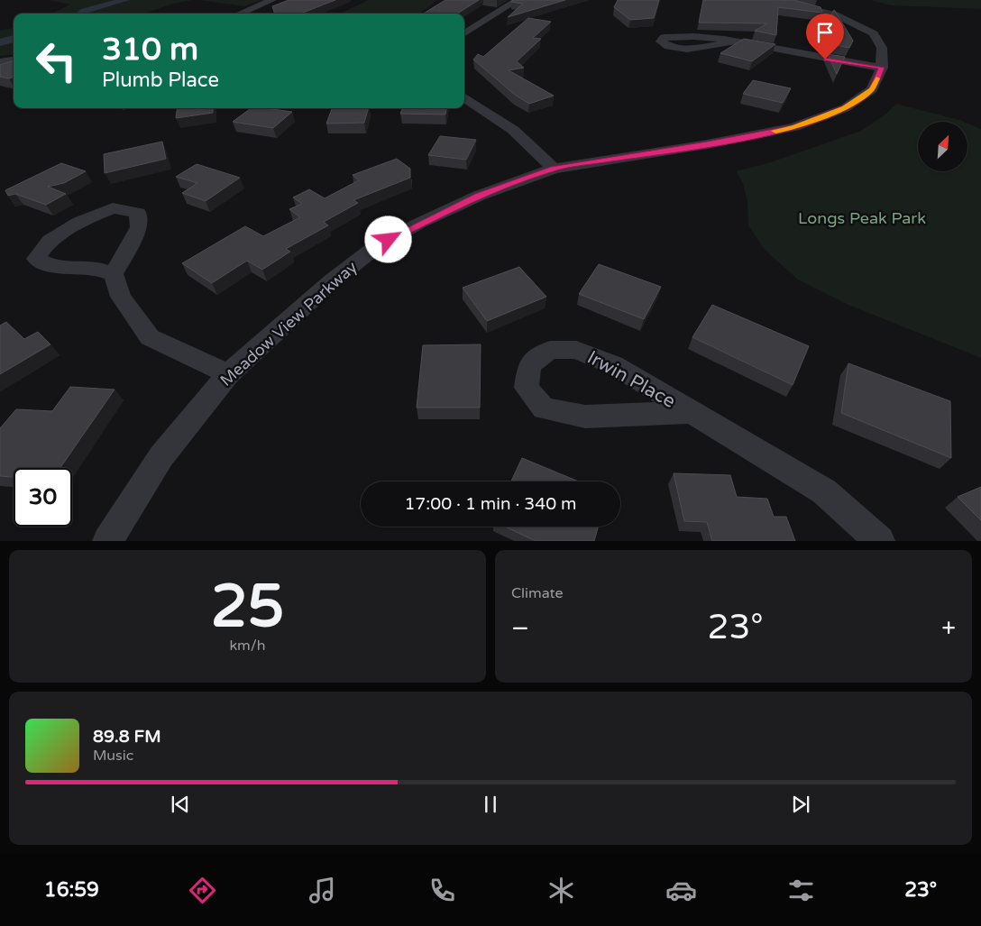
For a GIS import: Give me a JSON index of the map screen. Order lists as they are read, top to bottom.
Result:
{
  "streets": {
    "street": ["Meadow View Parkway", "Irwin Place"]
  },
  "parks": ["Longs Peak Park"],
  "north": "top right",
  "page": {
    "turn": ["310 m", "Plumb Place"],
    "limit": "30",
    "trip": "17:00 · 1 min · 340 m",
    "tile": [
      ["25", "km/h"],
      "Climate"
    ],
    "heat": ["−", "23°", "+"],
    "song": ["89.8 FM", "Music"],
    "tabs": ["16:59", "23°"]
  }
}
